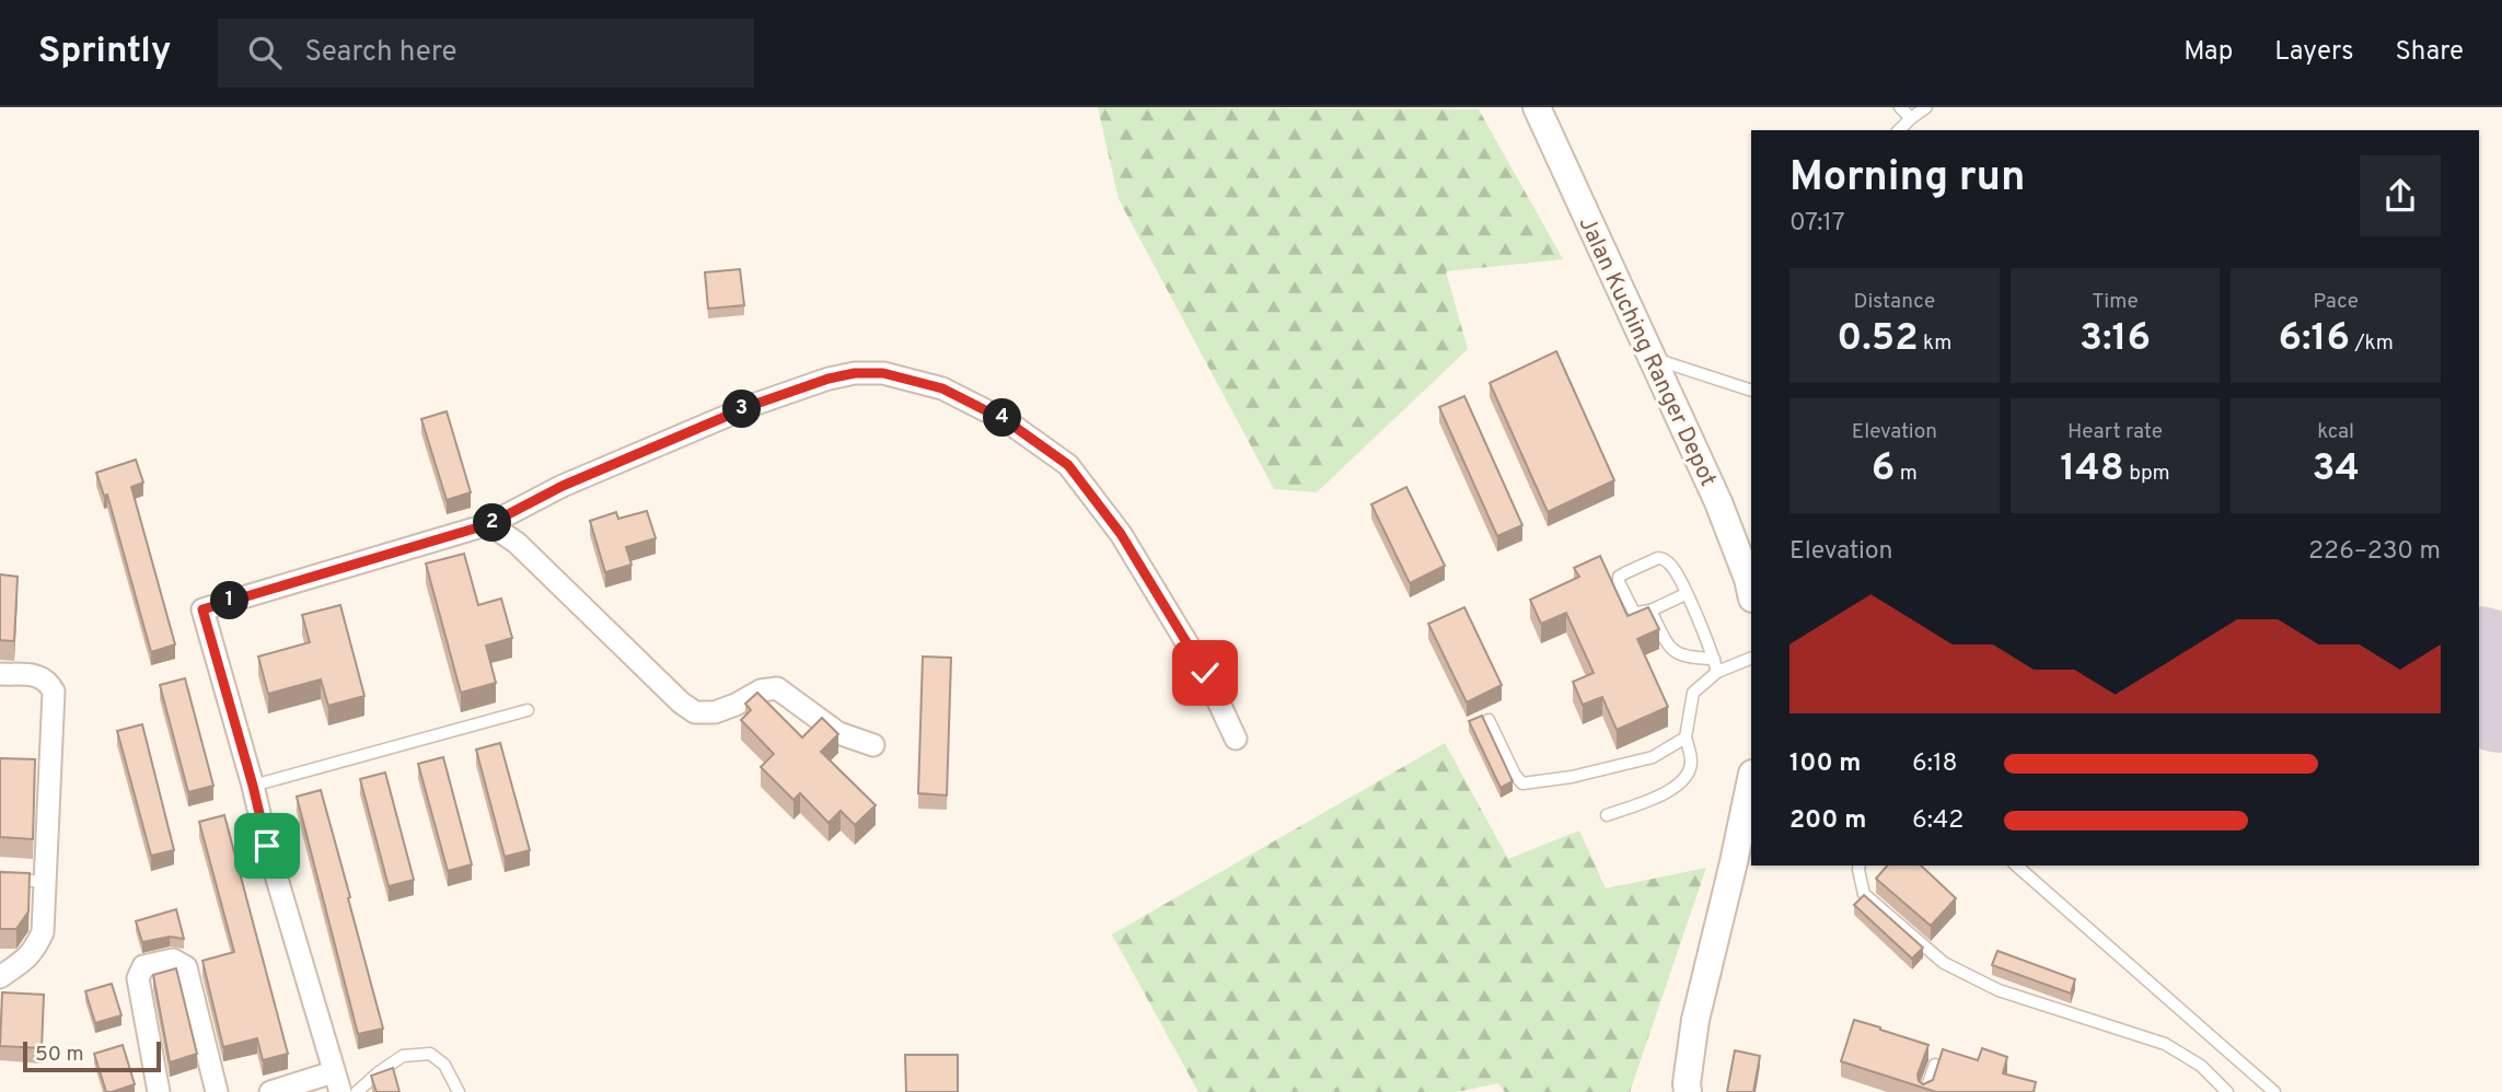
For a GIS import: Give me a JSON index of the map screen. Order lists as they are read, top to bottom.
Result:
{
  "streets": {
    "street": ["Jalan Kuching Ranger Depot"]
  },
  "scale_bar": "50 m",
  "page": {
    "header": "Sprintly",
    "search": "Search here",
    "nav": ["Map", "Layers", "Share"],
    "heading": ["Morning run", "07:17"],
    "stats": [
      ["Distance", "0.52 km"],
      ["Time", "3:16"],
      ["Pace", "6:16 /km"],
      ["Elevation", "6 m"],
      ["Heart rate", "148 bpm"],
      ["kcal", "34"]
    ],
    "pins": [
      "3",
      "4",
      "2",
      "1"
    ],
    "chart": ["Elevation", "226–230 m"],
    "list": [
      {
        "name": "100 m",
        "note": "6:18"
      },
      {
        "name": "200 m",
        "note": "6:42"
      }
    ],
    "scale": "50 m"
  }
}
